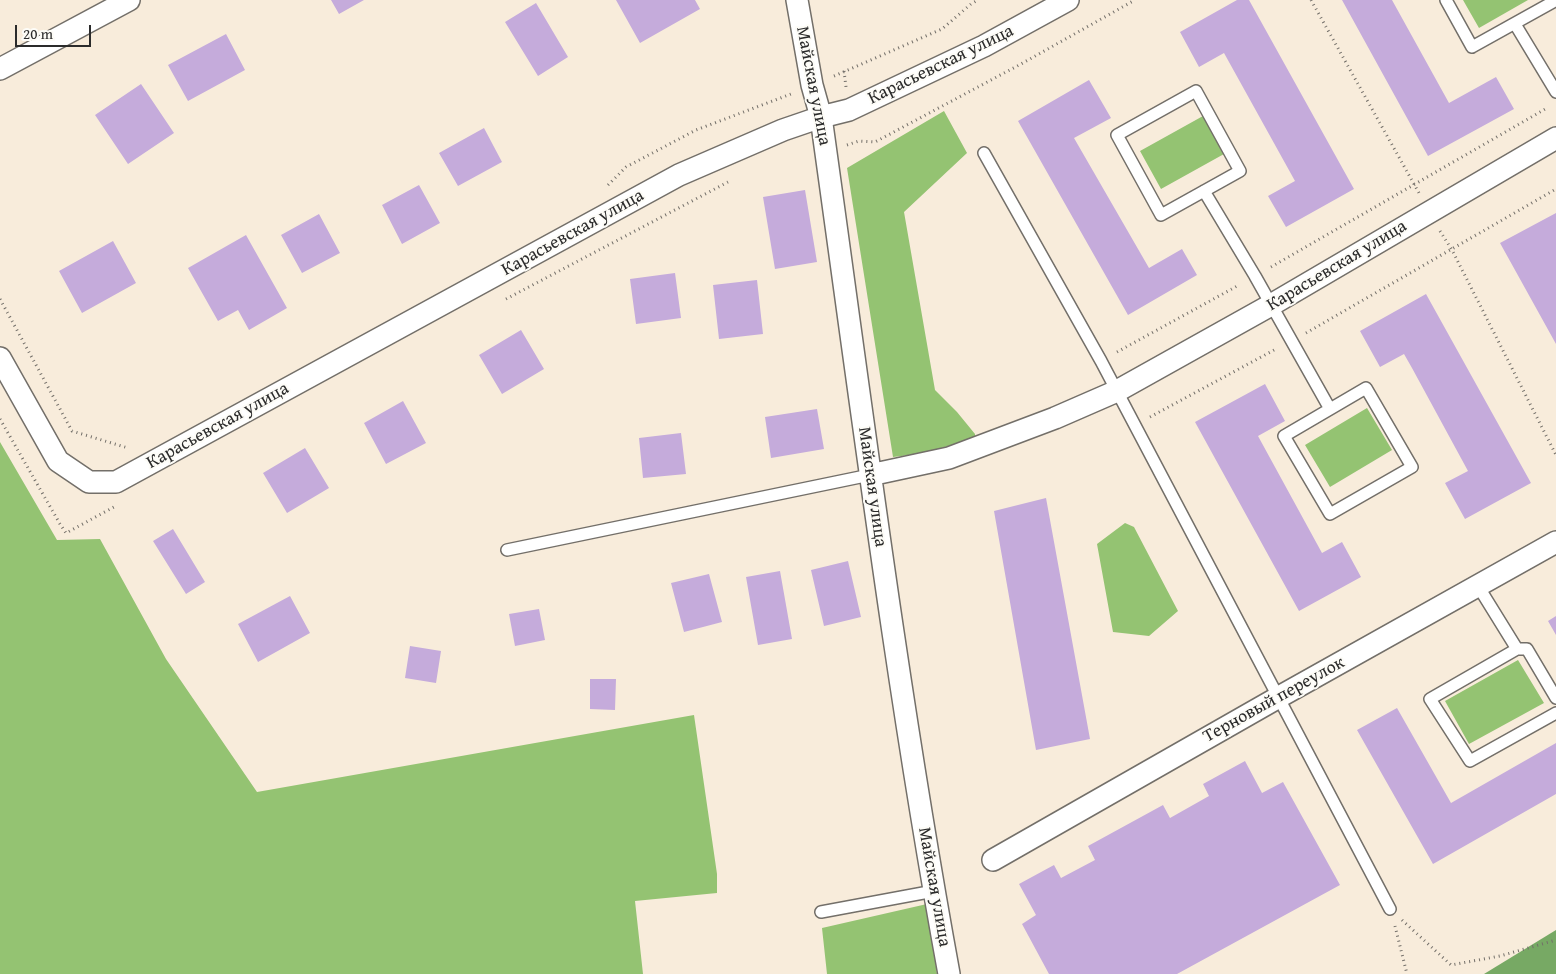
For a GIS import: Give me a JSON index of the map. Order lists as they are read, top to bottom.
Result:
{
  "streets": {
    "street": ["Карасьевская улица", "Майская улица", "Терновый переулок"]
  },
  "crossings": [
    ["Карасьевская улица", "Майская улица"]
  ],
  "scale_bar": "20 m"
}
